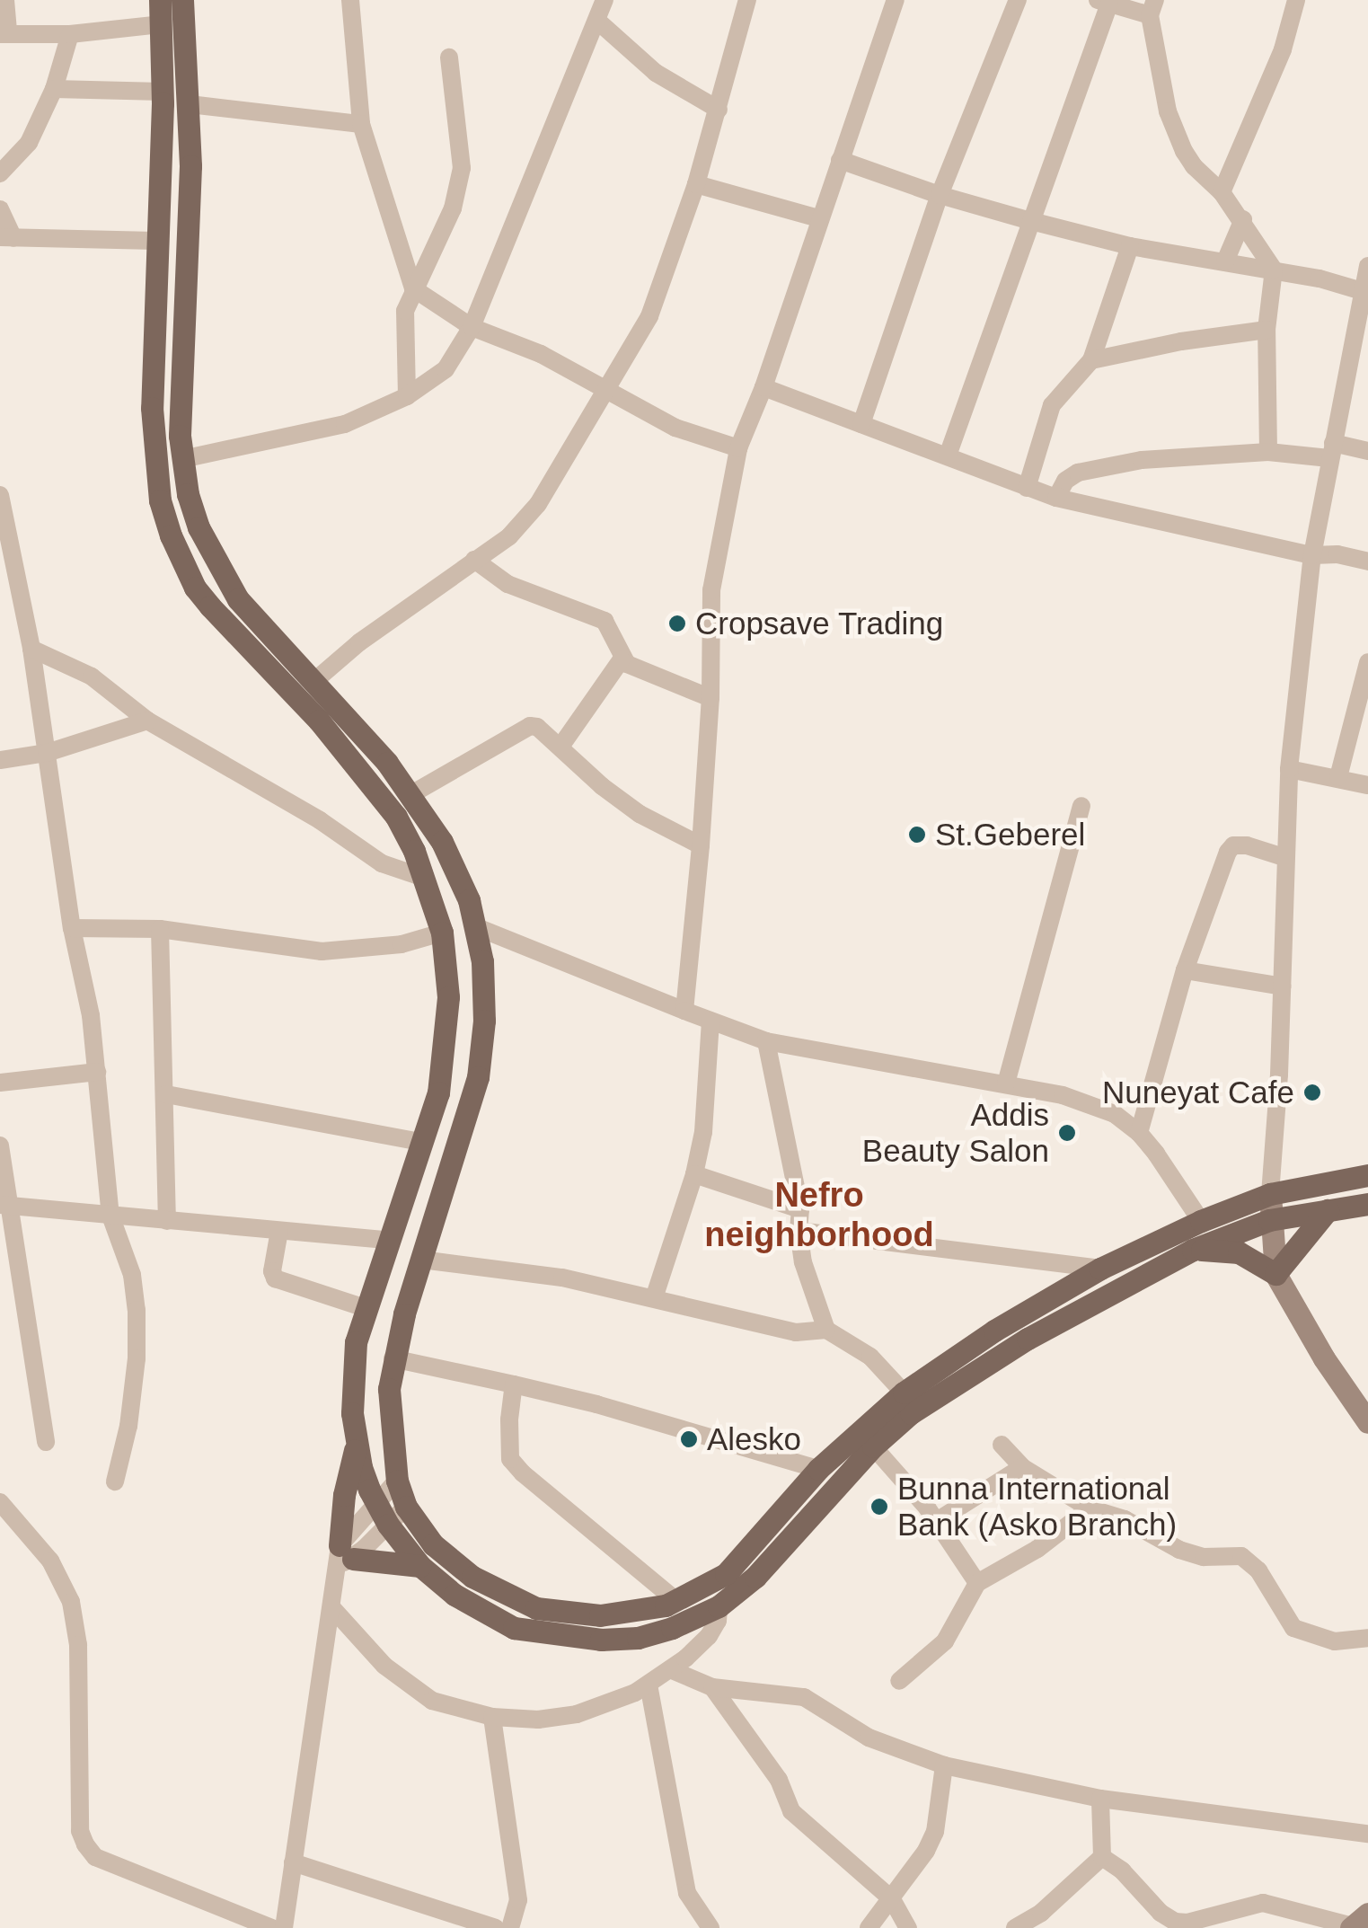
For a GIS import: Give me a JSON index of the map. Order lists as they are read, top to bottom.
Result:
{
  "districts": ["Nefro neighborhood"],
  "places": [
    "Cropsave Trading",
    "St.Geberel",
    "Nuneyat Cafe",
    "Addis Beauty Salon",
    "Alesko",
    "Bunna International Bank (Asko Branch)"
  ]
}
